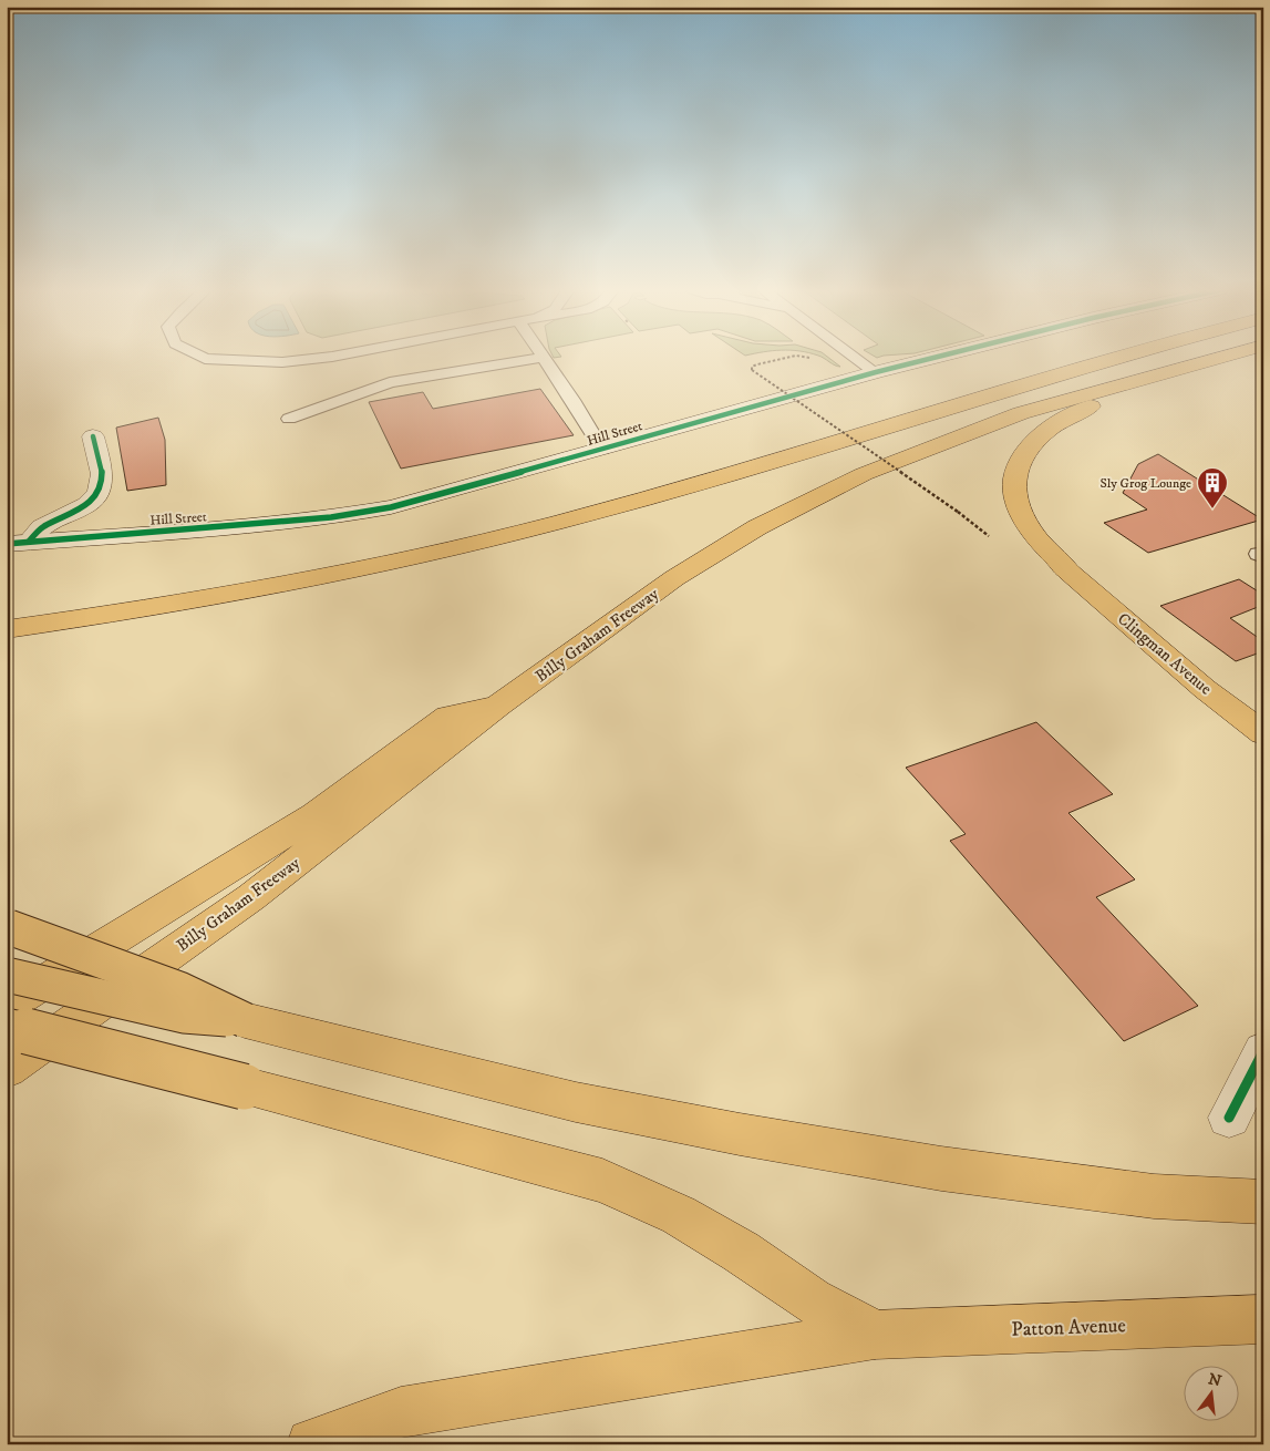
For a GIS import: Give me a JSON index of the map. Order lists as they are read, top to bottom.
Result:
{
  "streets": {
    "main road": ["Billy Graham Freeway", "Clingman Avenue", "Patton Avenue"],
    "street": ["Hill Street"]
  },
  "crossings": [
    ["Billy Graham Freeway", "Clingman Avenue"]
  ],
  "places": {
    "building": ["Sly Grog Lounge"]
  },
  "north": "top"
}
